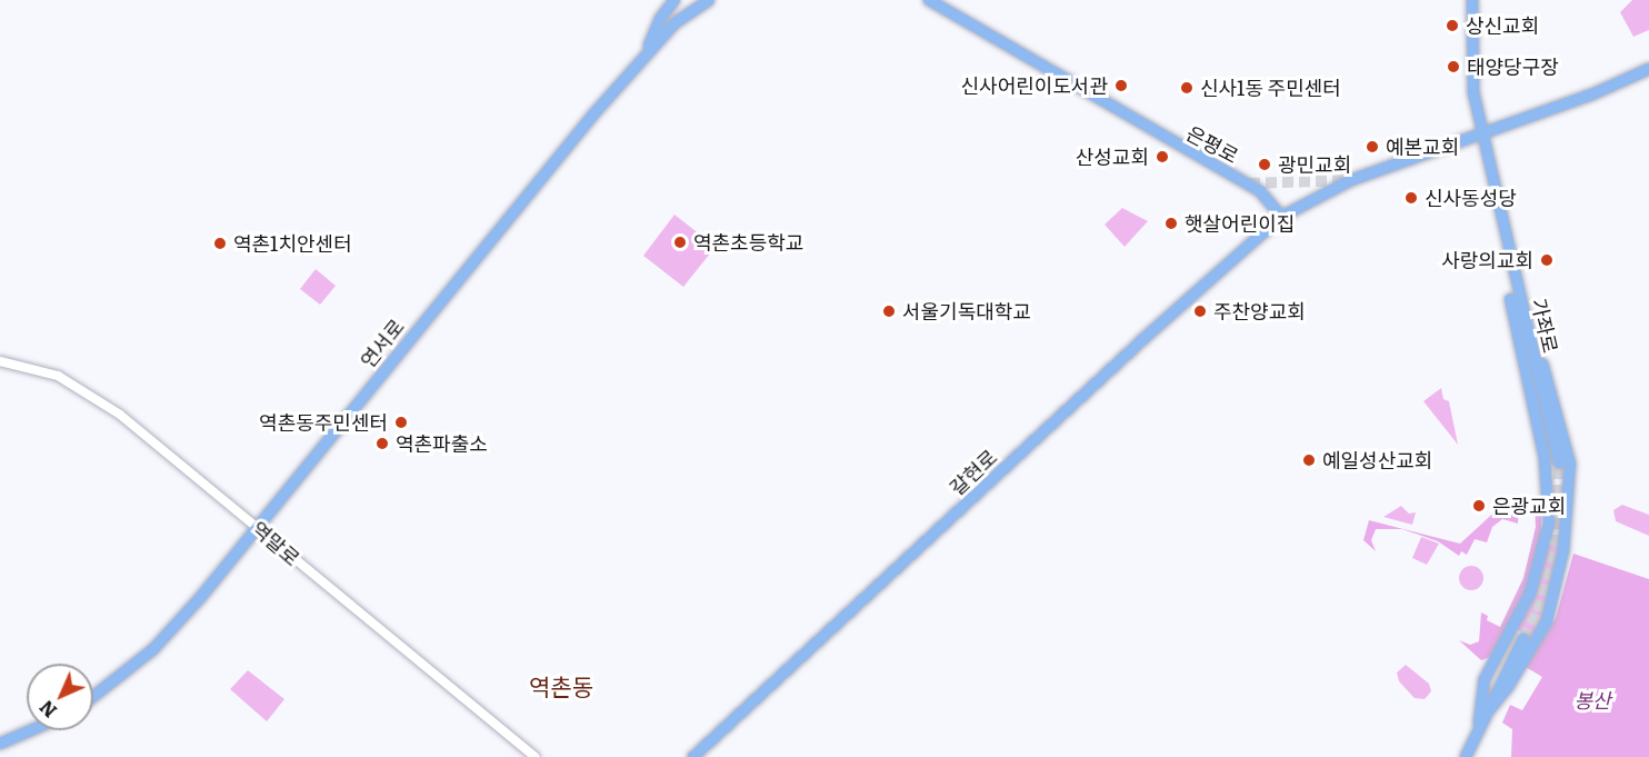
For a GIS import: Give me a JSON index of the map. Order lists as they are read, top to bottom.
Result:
{
  "streets": {
    "main road": [
      "은평로",
      "가좌로",
      "연서로",
      "갈현로"
    ],
    "street": ["역말로"]
  },
  "crossings": [
    ["은평로", "갈현로"],
    ["연서로", "역말로"]
  ],
  "districts": ["역촌동"],
  "parks": ["봉산"],
  "places": [
    "상신교회",
    "태양당구장",
    "신사어린이도서관",
    "신사1동 주민센터",
    "예본교회",
    "산성교회",
    "광민교회",
    "신사동성당",
    "햇살어린이집",
    "역촌초등학교",
    "역촌1치안센터",
    "사랑의교회",
    "서울기독대학교",
    "주찬양교회",
    "역촌동주민센터",
    "역촌파출소",
    "예일성산교회",
    "은광교회"
  ],
  "north": "bottom left"
}
